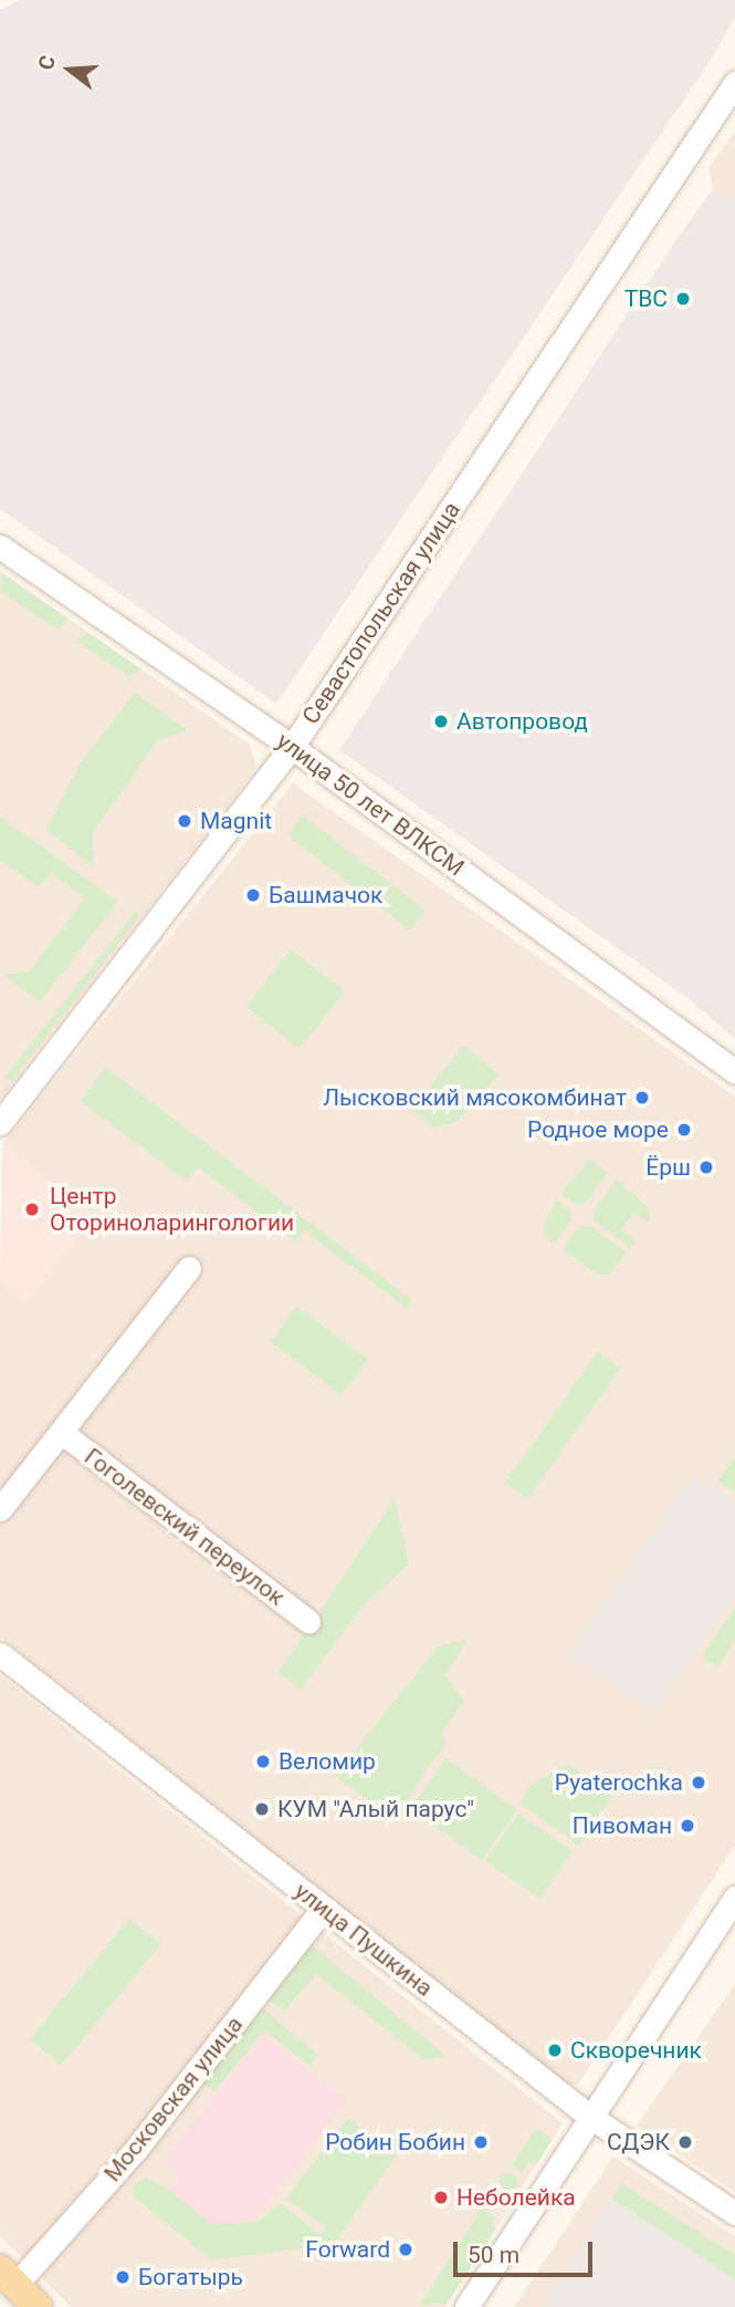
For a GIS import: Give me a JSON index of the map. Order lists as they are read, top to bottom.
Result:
{
  "streets": {
    "street": [
      "Севастопольская улица",
      "улица 50 лет ВЛКСМ",
      "Гоголевский переулок",
      "улица Пушкина",
      "Московская улица"
    ]
  },
  "crossings": [
    ["Севастопольская улица", "улица 50 лет ВЛКСМ"],
    ["улица Пушкина", "Московская улица"]
  ],
  "places": [
    "ТВС",
    "Автопровод",
    "Magnit",
    "Башмачок",
    "Лысковский мясокомбинат",
    "Родное море",
    "Ёрш",
    "Центр Оториноларингологии",
    "Веломир",
    "Pyaterochka",
    "КУМ \"Алый парус\"",
    "Пивоман",
    "Скворечник",
    "Робин Бобин",
    "СДЭК",
    "Неболейка",
    "Forward",
    "Богатырь"
  ],
  "scale_bar": "50 m",
  "north": "left"
}
